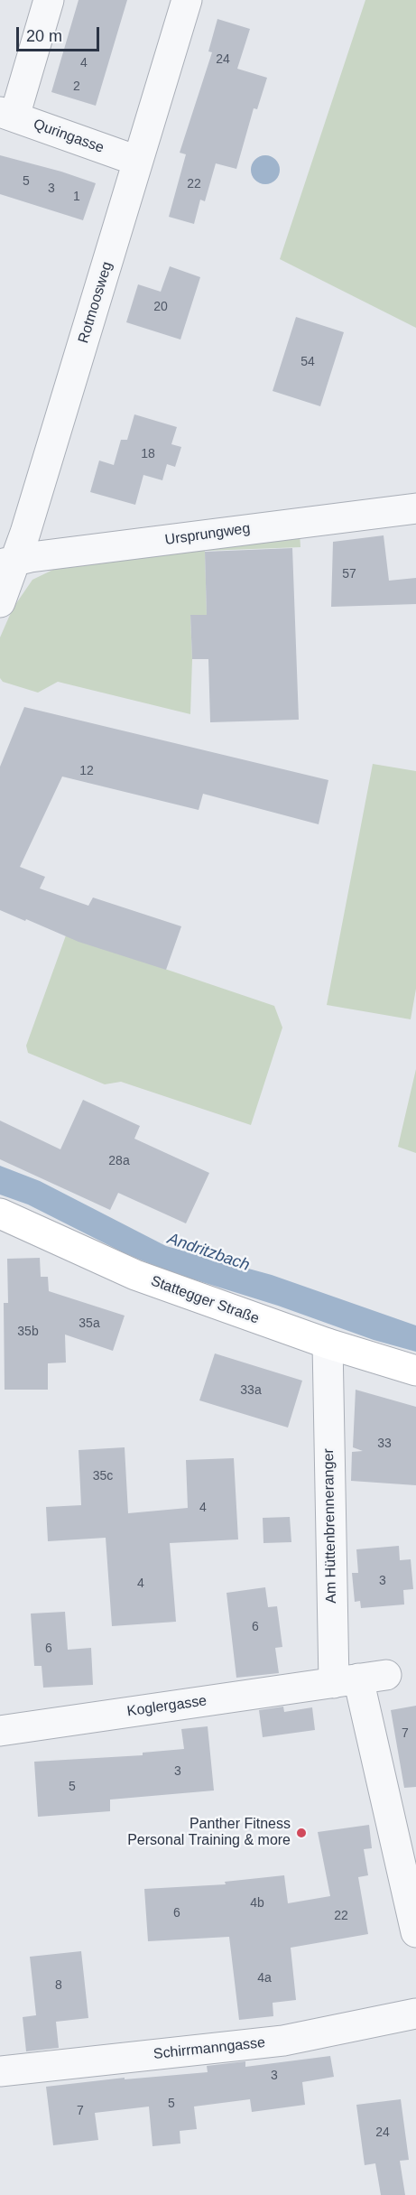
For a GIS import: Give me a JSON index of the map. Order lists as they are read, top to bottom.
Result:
{
  "streets": {
    "street": [
      "Quringasse",
      "Rotmoosweg",
      "Ursprungweg",
      "Stattegger Straße",
      "Am Hüttenbrenneranger",
      "Koglergasse",
      "Schirrmanngasse"
    ]
  },
  "crossings": [
    ["Quringasse", "Rotmoosweg"],
    ["Rotmoosweg", "Ursprungweg"],
    ["Stattegger Straße", "Am Hüttenbrenneranger"],
    ["Am Hüttenbrenneranger", "Koglergasse"]
  ],
  "water": ["Andritzbach"],
  "places": ["Panther Fitness Personal Training & more"],
  "house_numbers": [
    "24",
    "4",
    "2",
    "5",
    "22",
    "3",
    "1",
    "20",
    "54",
    "18",
    "57",
    "12",
    "28a",
    "35a",
    "35b",
    "33a",
    "33",
    "35c",
    "4",
    "3",
    "4",
    "6",
    "6",
    "7",
    "3",
    "5",
    "4b",
    "6",
    "22",
    "4a",
    "8",
    "3",
    "5",
    "7",
    "24"
  ],
  "scale_bar": "20 m"
}
